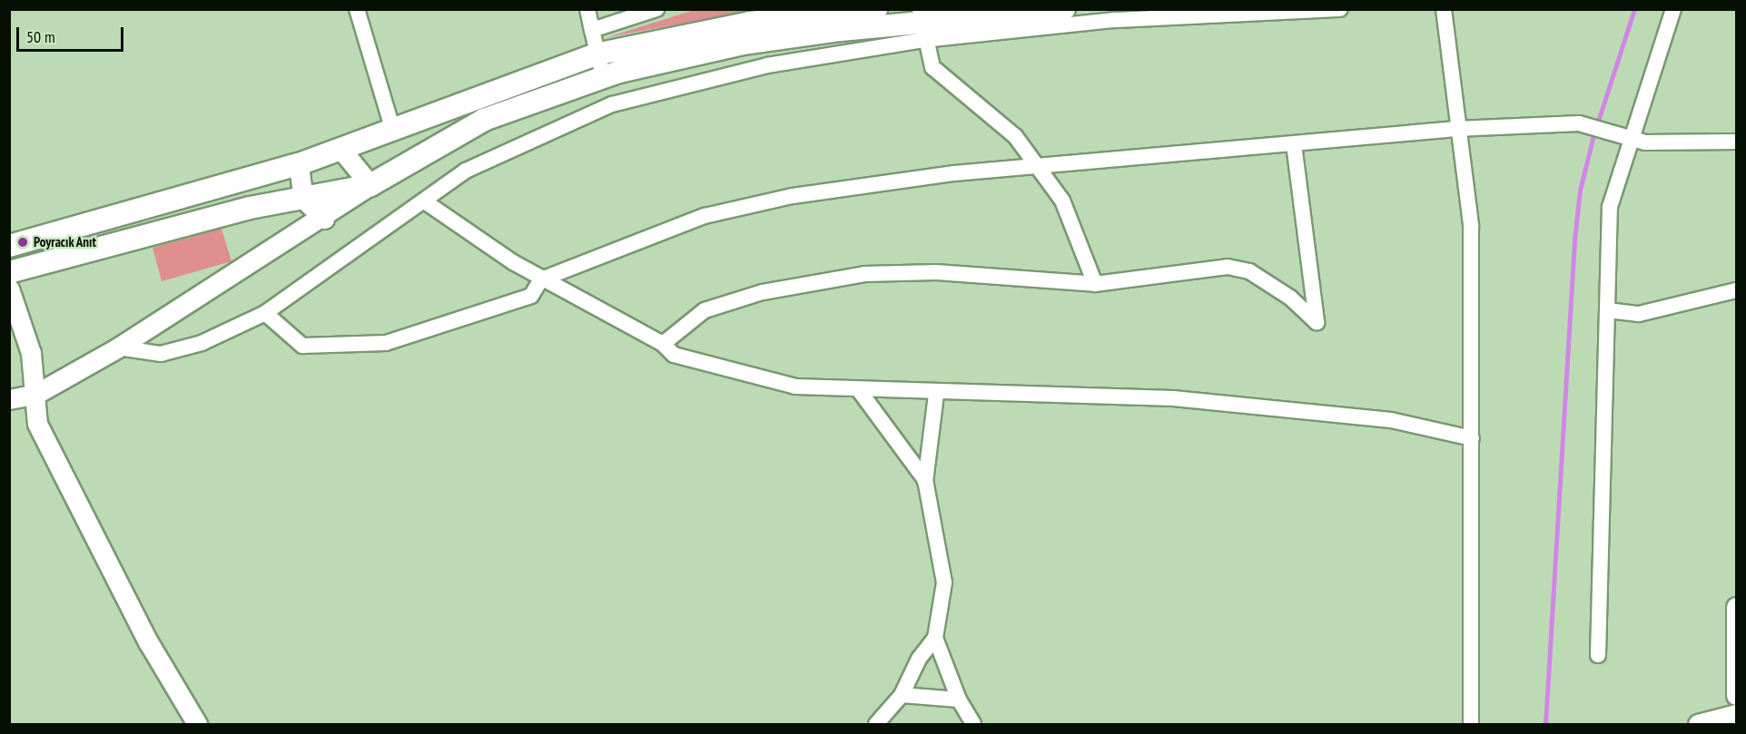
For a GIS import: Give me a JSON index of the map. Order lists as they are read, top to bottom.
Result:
{
  "places": ["Poyracık Anıt"],
  "scale_bar": "50 m"
}
